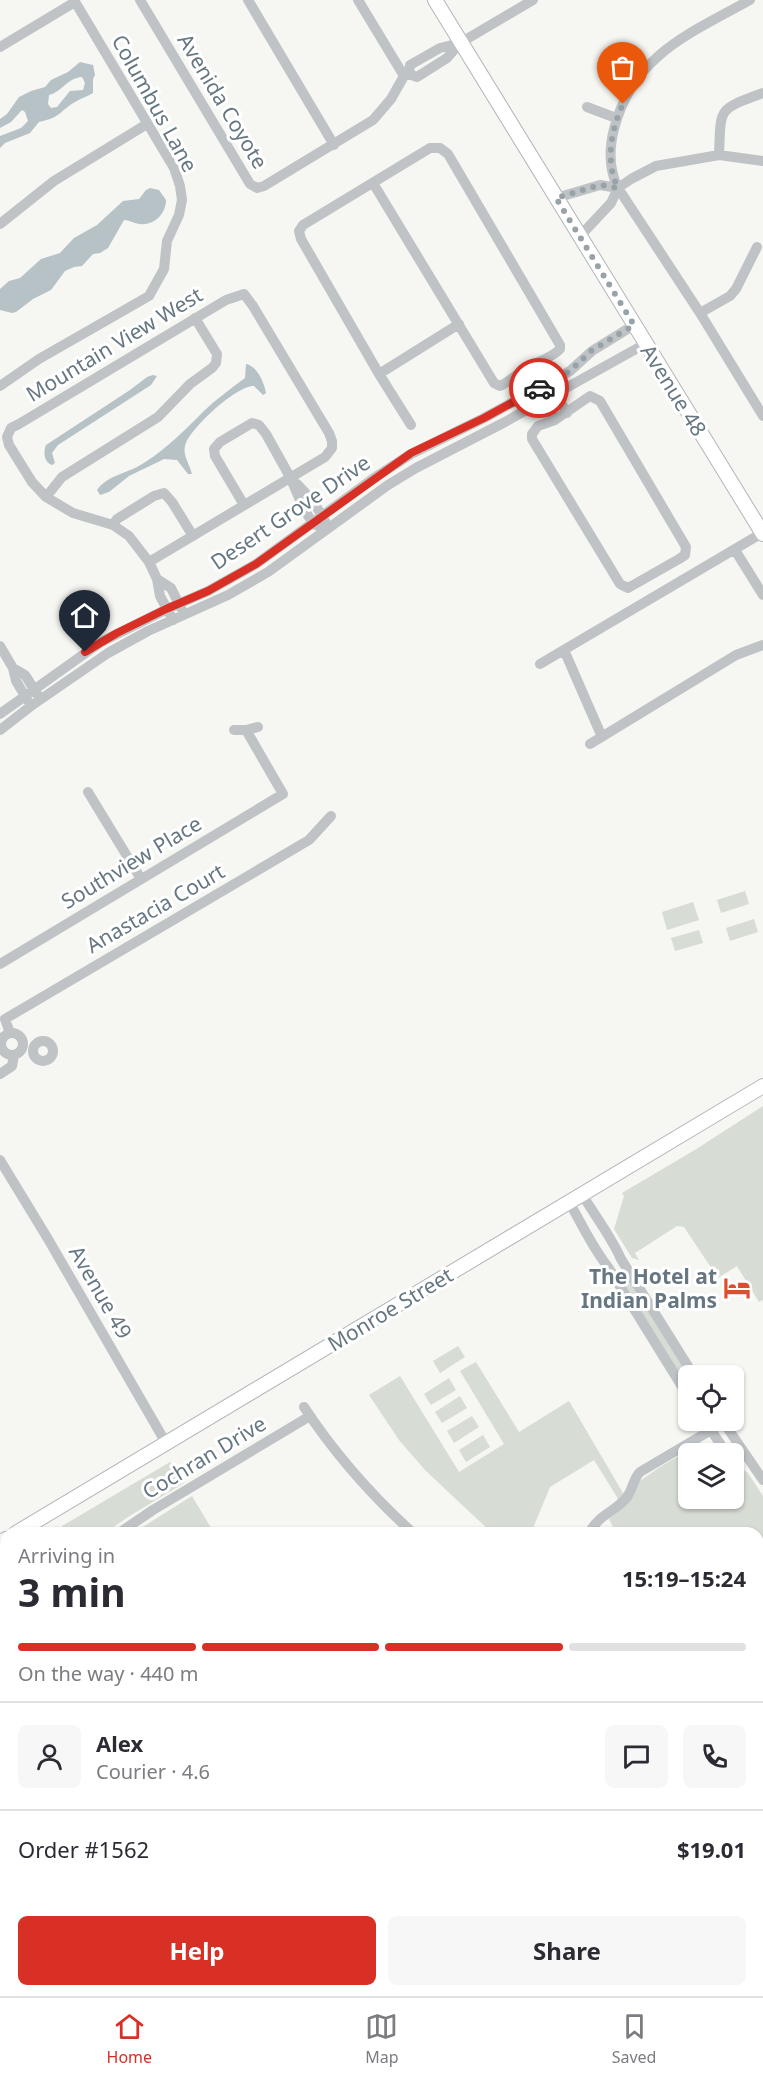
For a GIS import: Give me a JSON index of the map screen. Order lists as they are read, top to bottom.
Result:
{
  "streets": {
    "main road": ["Avenue 48", "Monroe Street"],
    "street": [
      "Avenida Coyote",
      "Columbus Lane",
      "Mountain View West",
      "Desert Grove Drive",
      "Southview Place",
      "Anastacia Court",
      "Avenue 49",
      "Cochran Drive"
    ]
  },
  "crossings": [
    ["Avenue 48", "Desert Grove Drive"],
    ["Avenue 49", "Monroe Street"]
  ],
  "places": {
    "hotel": ["The Hotel at Indian Palms"]
  },
  "page": {
    "heading": ["3 min", "Arriving in", "15:19–15:24"],
    "panel": [
      "Alex",
      "Courier · 4.6",
      "Order #1562",
      "$19.01"
    ],
    "bar": "On the way · 440 m",
    "buttons": ["Help", "Share"],
    "tabs": ["Home", "Map", "Saved"]
  }
}
